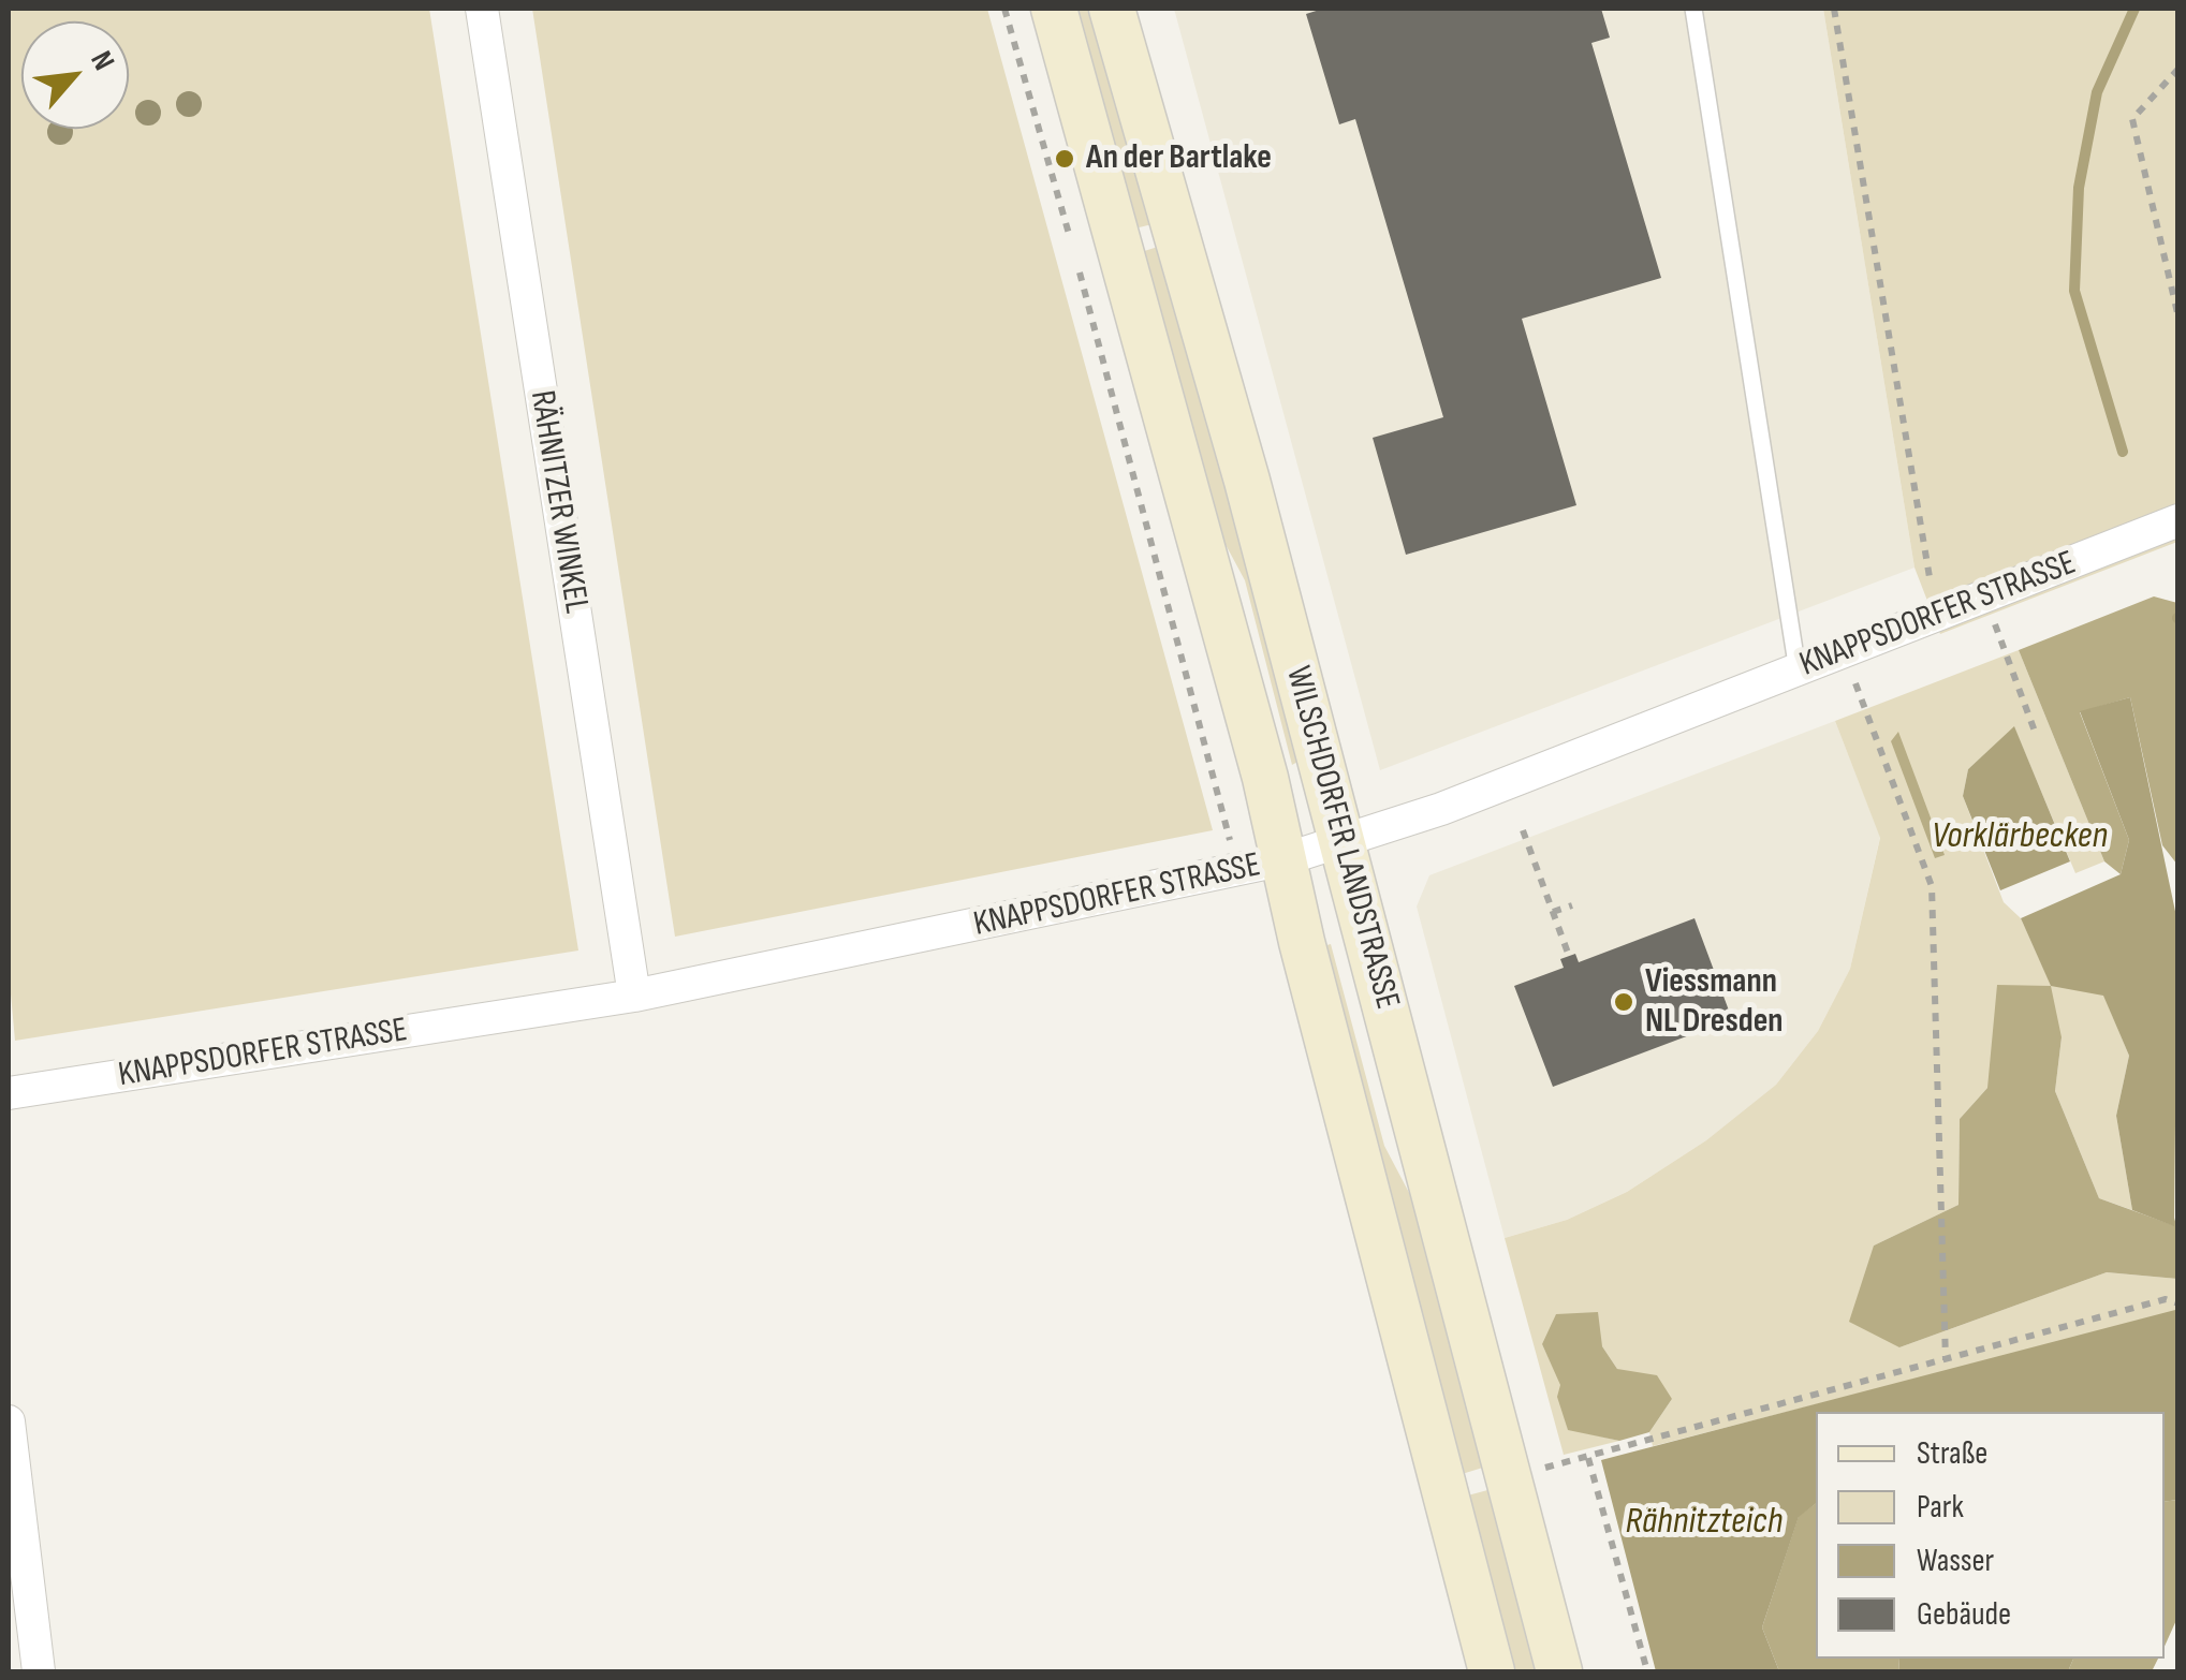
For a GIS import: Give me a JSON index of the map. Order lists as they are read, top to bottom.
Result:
{
  "streets": {
    "main road": ["WILSCHDORFER LANDSTRASSE"],
    "street": ["RÄHNITZER WINKEL", "KNAPPSDORFER STRASSE"]
  },
  "crossings": [
    ["RÄHNITZER WINKEL", "KNAPPSDORFER STRASSE"],
    ["KNAPPSDORFER STRASSE", "WILSCHDORFER LANDSTRASSE"]
  ],
  "water": ["Vorklärbecken", "Rähnitzteich"],
  "places": ["An der Bartlake", "Viessmann NL Dresden"],
  "legend": [
    "Straße",
    "Park",
    "Wasser",
    "Gebäude"
  ],
  "north": "top right"
}
